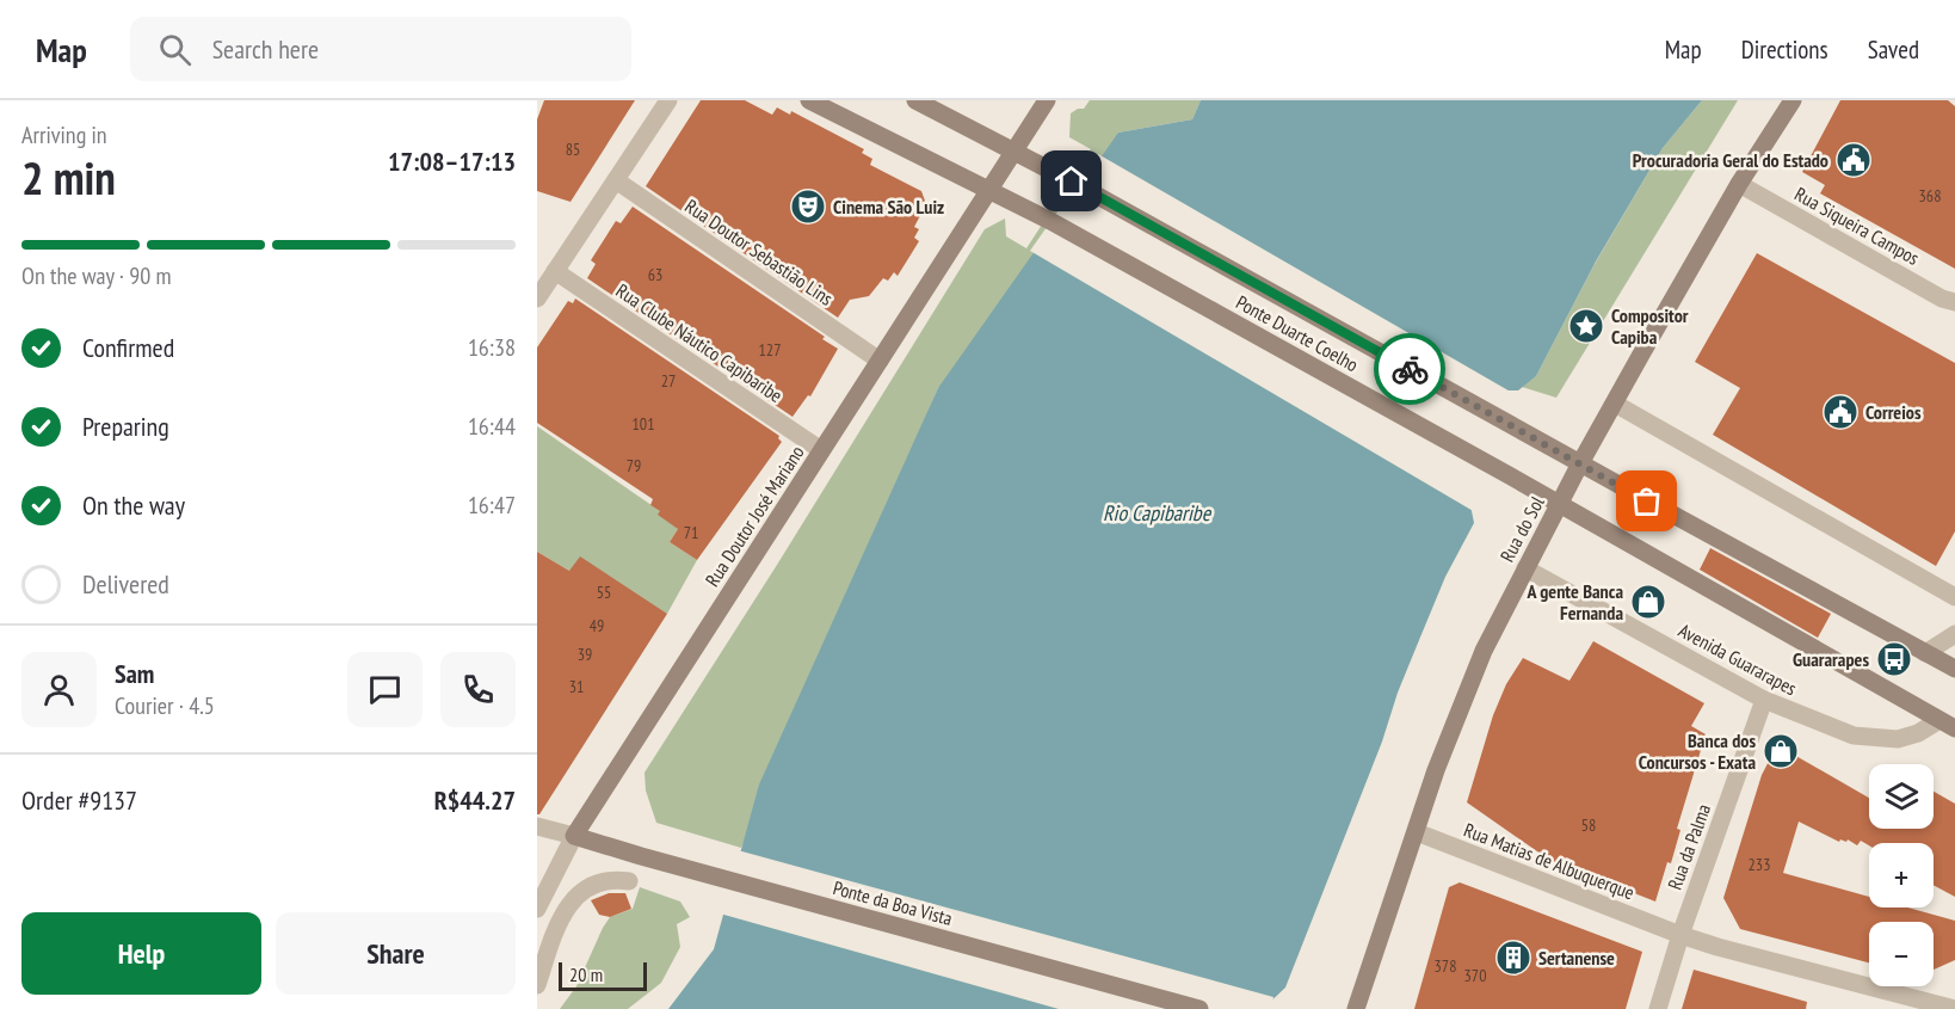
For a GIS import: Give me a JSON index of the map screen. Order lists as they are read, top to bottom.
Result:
{
  "streets": {
    "main road": [
      "Ponte Duarte Coelho",
      "Rua Doutor José Mariano",
      "Rua do Sol",
      "Avenida Guararapes",
      "Ponte da Boa Vista"
    ],
    "street": [
      "Rua Siqueira Campos",
      "Rua Doutor Sebastião Lins",
      "Rua Clube Náutico Capibaribe",
      "Rua da Palma",
      "Rua Matias de Albuquerque"
    ]
  },
  "crossings": [
    ["Rua Siqueira Campos", "Rua do Sol"],
    ["Rua Doutor Sebastião Lins", "Rua Doutor José Mariano"],
    ["Ponte Duarte Coelho", "Rua Doutor José Mariano"],
    ["Ponte Duarte Coelho", "Rua do Sol"],
    ["Ponte Duarte Coelho", "Avenida Guararapes"],
    ["Rua Clube Náutico Capibaribe", "Rua Doutor José Mariano"],
    ["Rua Doutor José Mariano", "Ponte da Boa Vista"],
    ["Rua do Sol", "Avenida Guararapes"],
    ["Rua do Sol", "Rua Matias de Albuquerque"],
    ["Avenida Guararapes", "Rua da Palma"],
    ["Rua da Palma", "Rua Matias de Albuquerque"]
  ],
  "water": ["Rio Capibaribe"],
  "places": {
    "public building": ["Procuradoria Geral do Estado", "Correios"],
    "theatre": ["Cinema São Luiz"],
    "place": ["Compositor Capiba"],
    "shop": ["A gente Banca Fernanda", "Banca dos Concursos - Exata"],
    "bus stop": ["Guararapes"],
    "building": ["Sertanense"]
  },
  "house_numbers": [
    "85",
    "368",
    "63",
    "127",
    "27",
    "101",
    "79",
    "71",
    "55",
    "49",
    "39",
    "31",
    "58",
    "233",
    "378",
    "370"
  ],
  "scale_bar": "20 m",
  "page": {
    "header": "Map",
    "search": "Search here",
    "nav": ["Map", "Directions", "Saved"],
    "heading": ["2 min", "Arriving in", "17:08–17:13"],
    "panel": [
      "Sam",
      "Courier · 4.5",
      "Order #9137",
      "R$44.27"
    ],
    "bar": "On the way · 90 m",
    "list": [
      ["Confirmed", "16:38"],
      ["Preparing", "16:44"],
      ["On the way", "16:47"],
      "Delivered"
    ],
    "map_buttons": ["+", "−"],
    "buttons": ["Help", "Share"],
    "scale": "20 m"
  }
}
